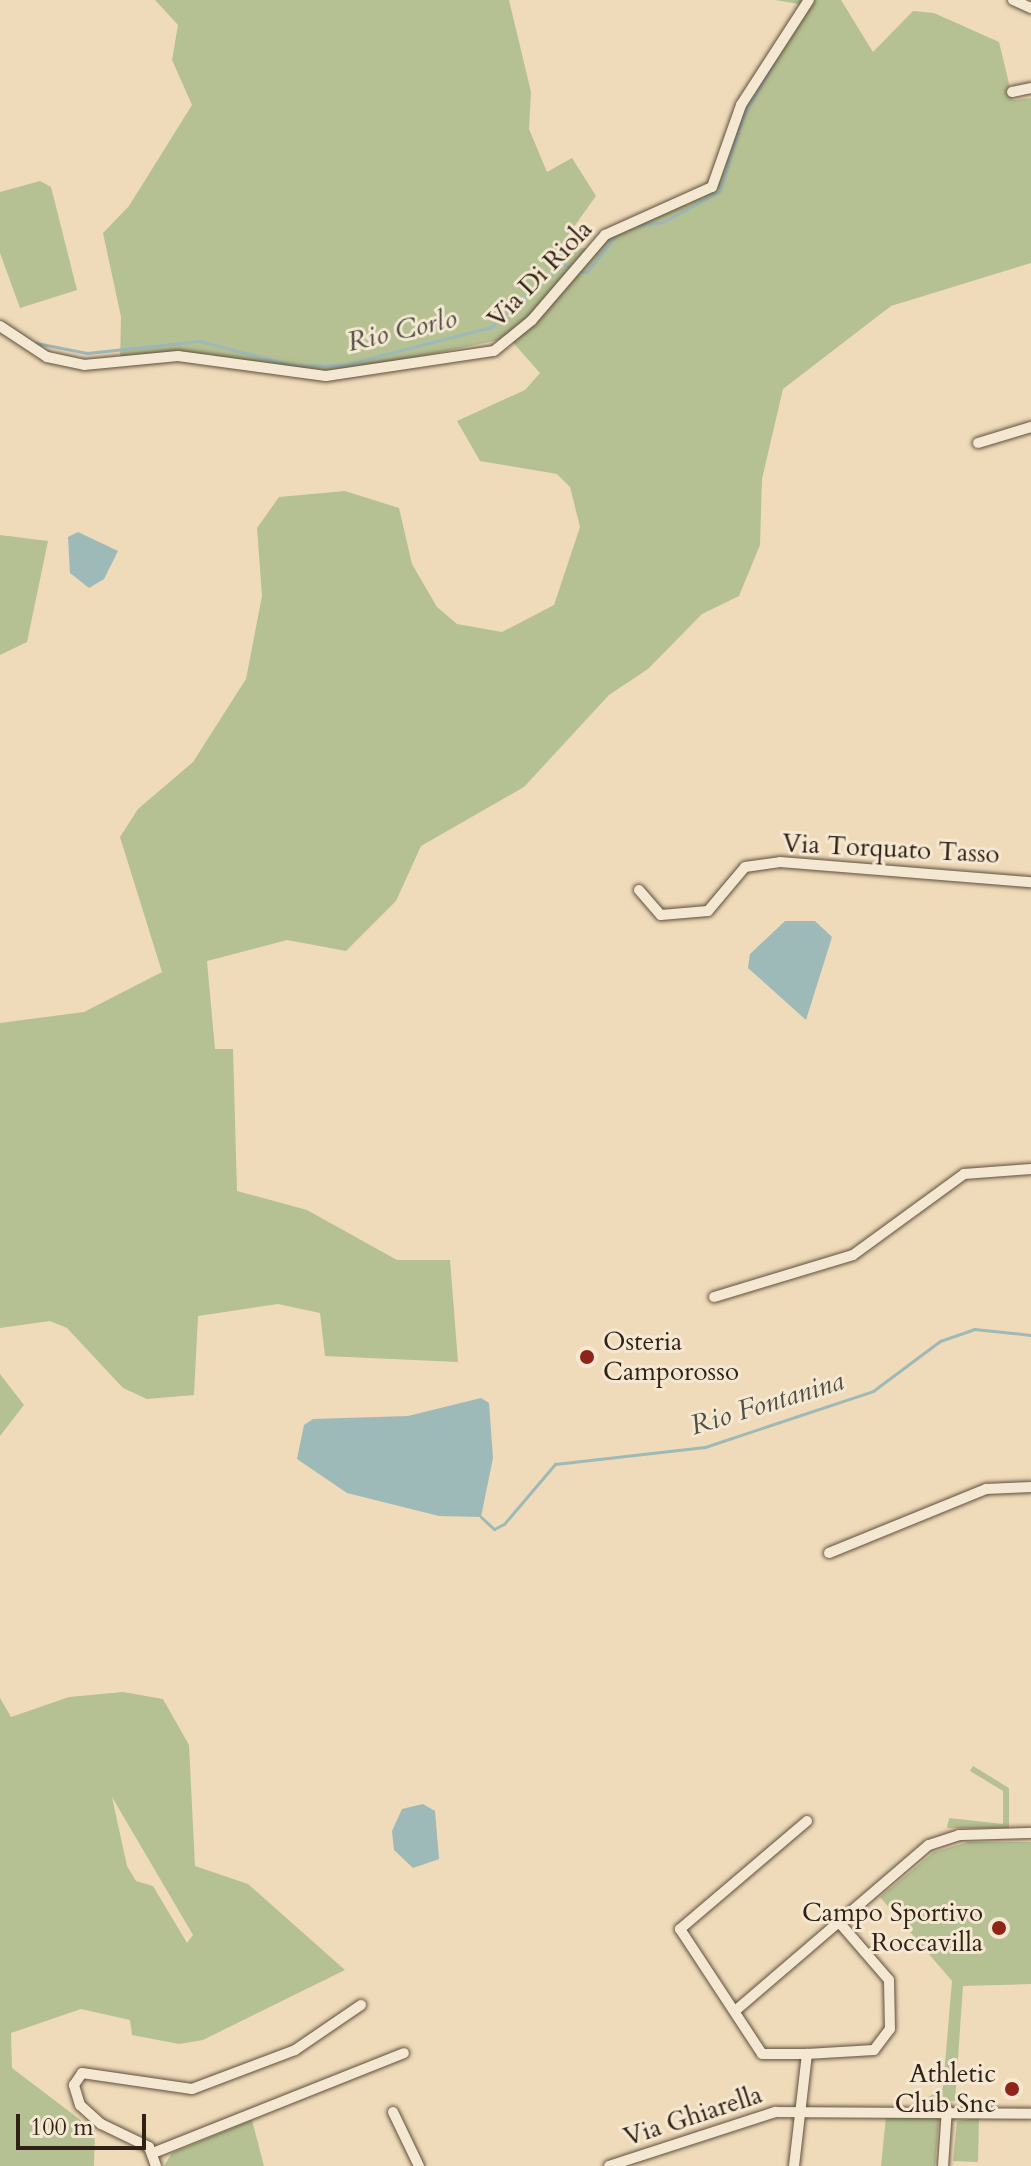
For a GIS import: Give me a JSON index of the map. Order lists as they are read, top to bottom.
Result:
{
  "streets": {
    "street": ["Via Di Riola", "Via Torquato Tasso", "Via Ghiarella"]
  },
  "water": ["Rio Corlo", "Rio Fontanina"],
  "places": ["Osteria Camporosso", "Campo Sportivo Roccavilla", "Athletic Club Snc"],
  "scale_bar": "100 m"
}
